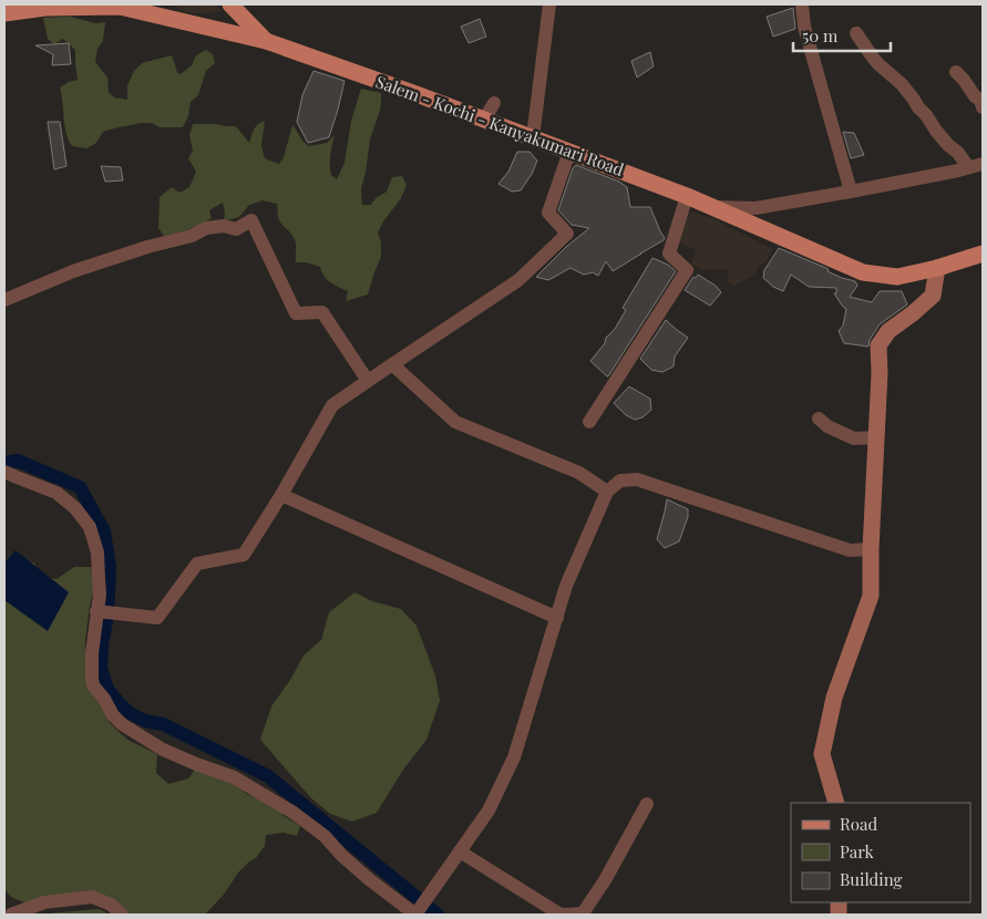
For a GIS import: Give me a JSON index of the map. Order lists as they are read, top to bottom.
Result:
{
  "streets": {
    "main road": ["Salem - Kochi - Kanyakumari Road"]
  },
  "legend": ["Road", "Park", "Building"],
  "scale_bar": "50 m"
}
